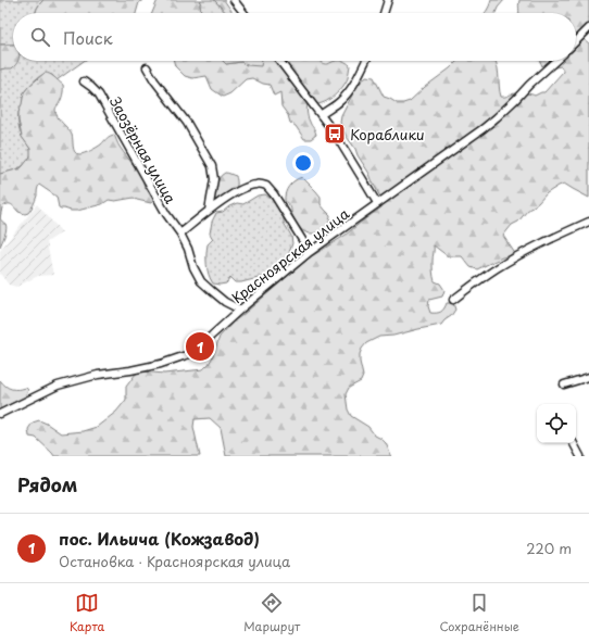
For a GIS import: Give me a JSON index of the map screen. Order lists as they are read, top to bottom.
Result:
{
  "streets": {
    "street": ["Заозёрная улица", "Красноярская улица"]
  },
  "crossings": [
    ["Заозёрная улица", "Красноярская улица"]
  ],
  "places": {
    "bus stop": ["Кораблики"]
  },
  "page": {
    "search": "Поиск",
    "pins": "1",
    "heading": "Рядом",
    "list": [
      {
        "mark": "1",
        "name": "пос. Ильича (Кожзавод)",
        "note": "Остановка · Красноярская улица",
        "value": "220 m"
      }
    ],
    "nav": ["Карта", "Маршрут", "Сохранённые"]
  }
}
